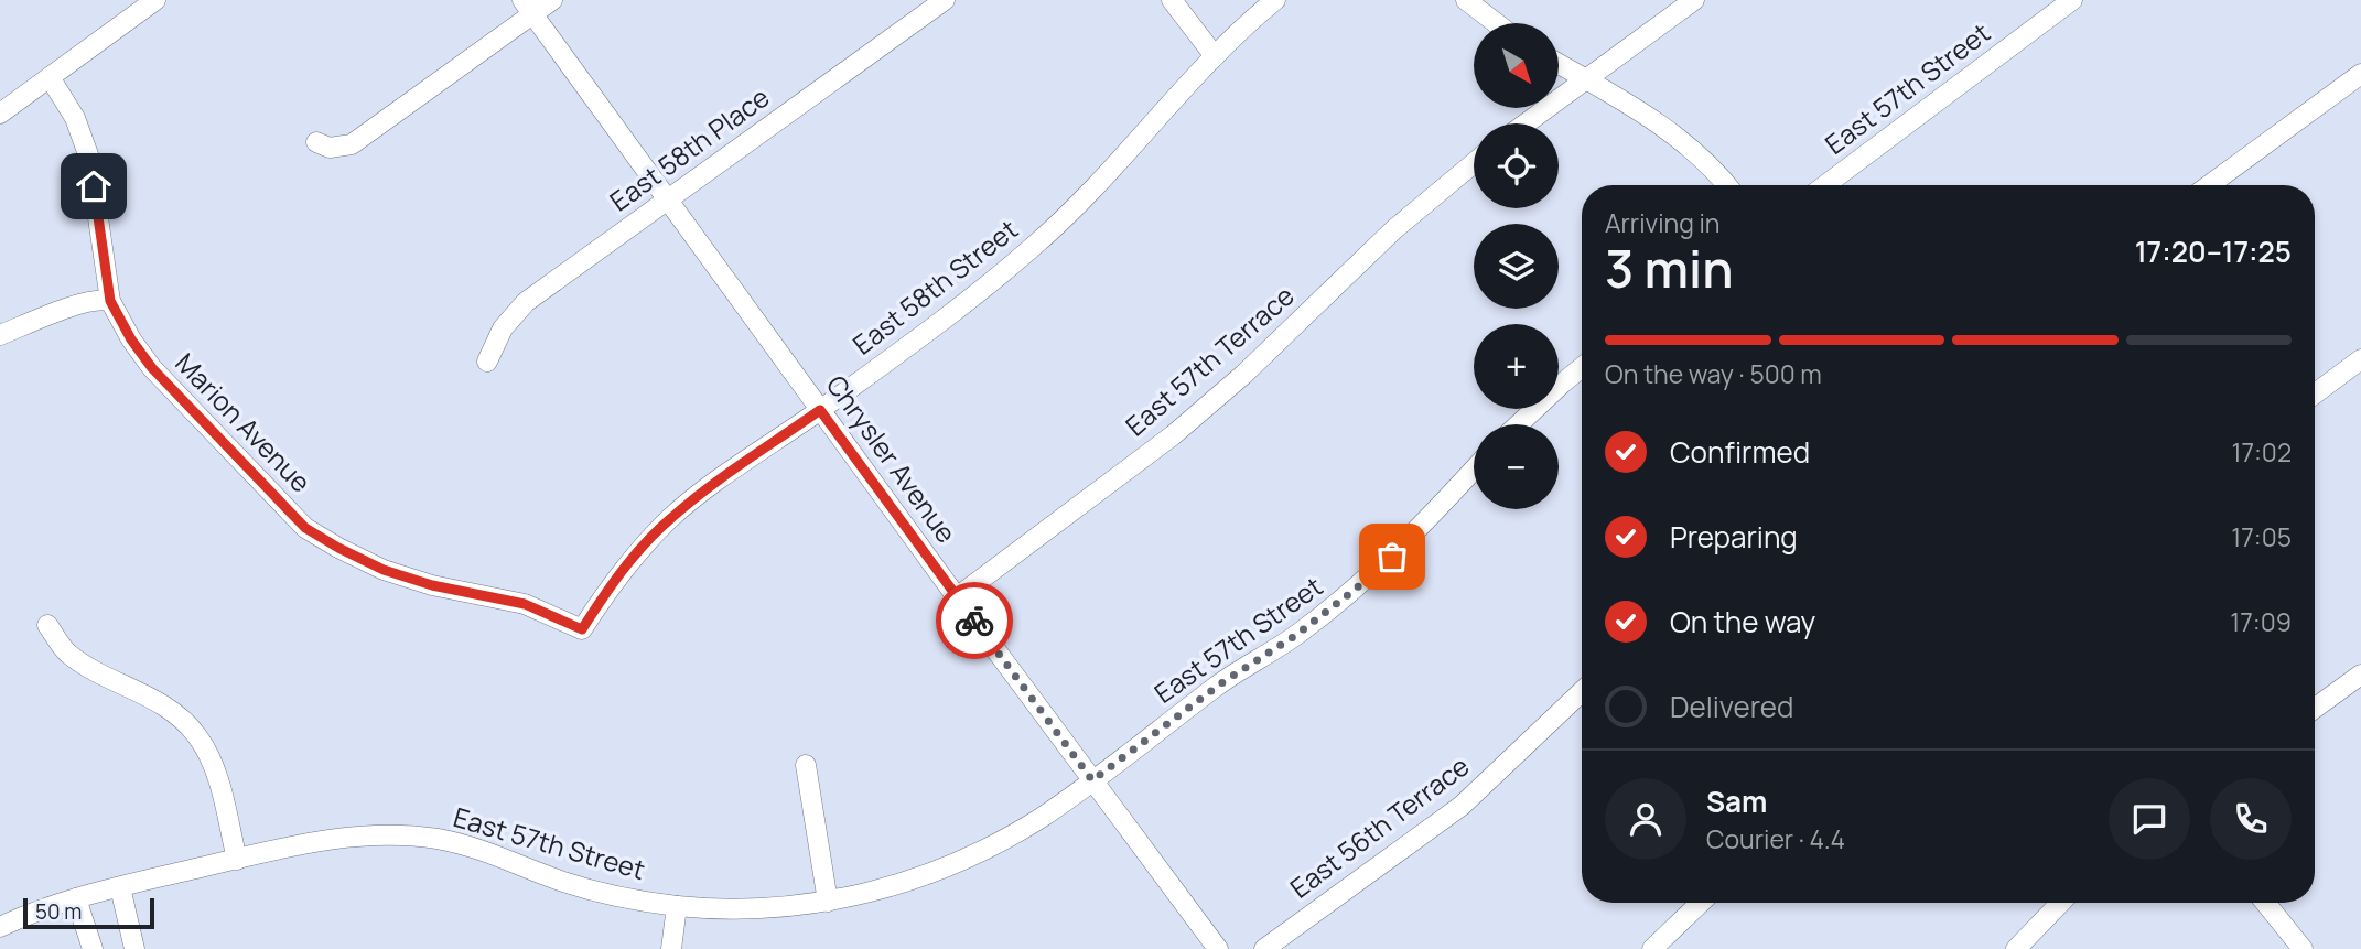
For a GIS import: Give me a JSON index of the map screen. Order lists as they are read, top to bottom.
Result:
{
  "streets": {
    "street": [
      "East 57th Street",
      "East 58th Place",
      "East 58th Street",
      "East 57th Terrace",
      "Marion Avenue",
      "Chrysler Avenue",
      "East 56th Terrace"
    ]
  },
  "crossings": [
    ["East 57th Street", "Chrysler Avenue"],
    ["East 58th Place", "Chrysler Avenue"],
    ["East 58th Street", "Marion Avenue"],
    ["East 58th Street", "Chrysler Avenue"],
    ["East 57th Terrace", "Chrysler Avenue"]
  ],
  "scale_bar": "50 m",
  "north": "bottom right",
  "page": {
    "map_buttons": ["+", "−"],
    "heading": ["3 min", "Arriving in", "17:20–17:25"],
    "panel": ["Sam", "Courier · 4.4"],
    "bar": "On the way · 500 m",
    "list": [
      ["Confirmed", "17:02"],
      ["Preparing", "17:05"],
      ["On the way", "17:09"],
      "Delivered"
    ],
    "scale": "50 m"
  }
}
